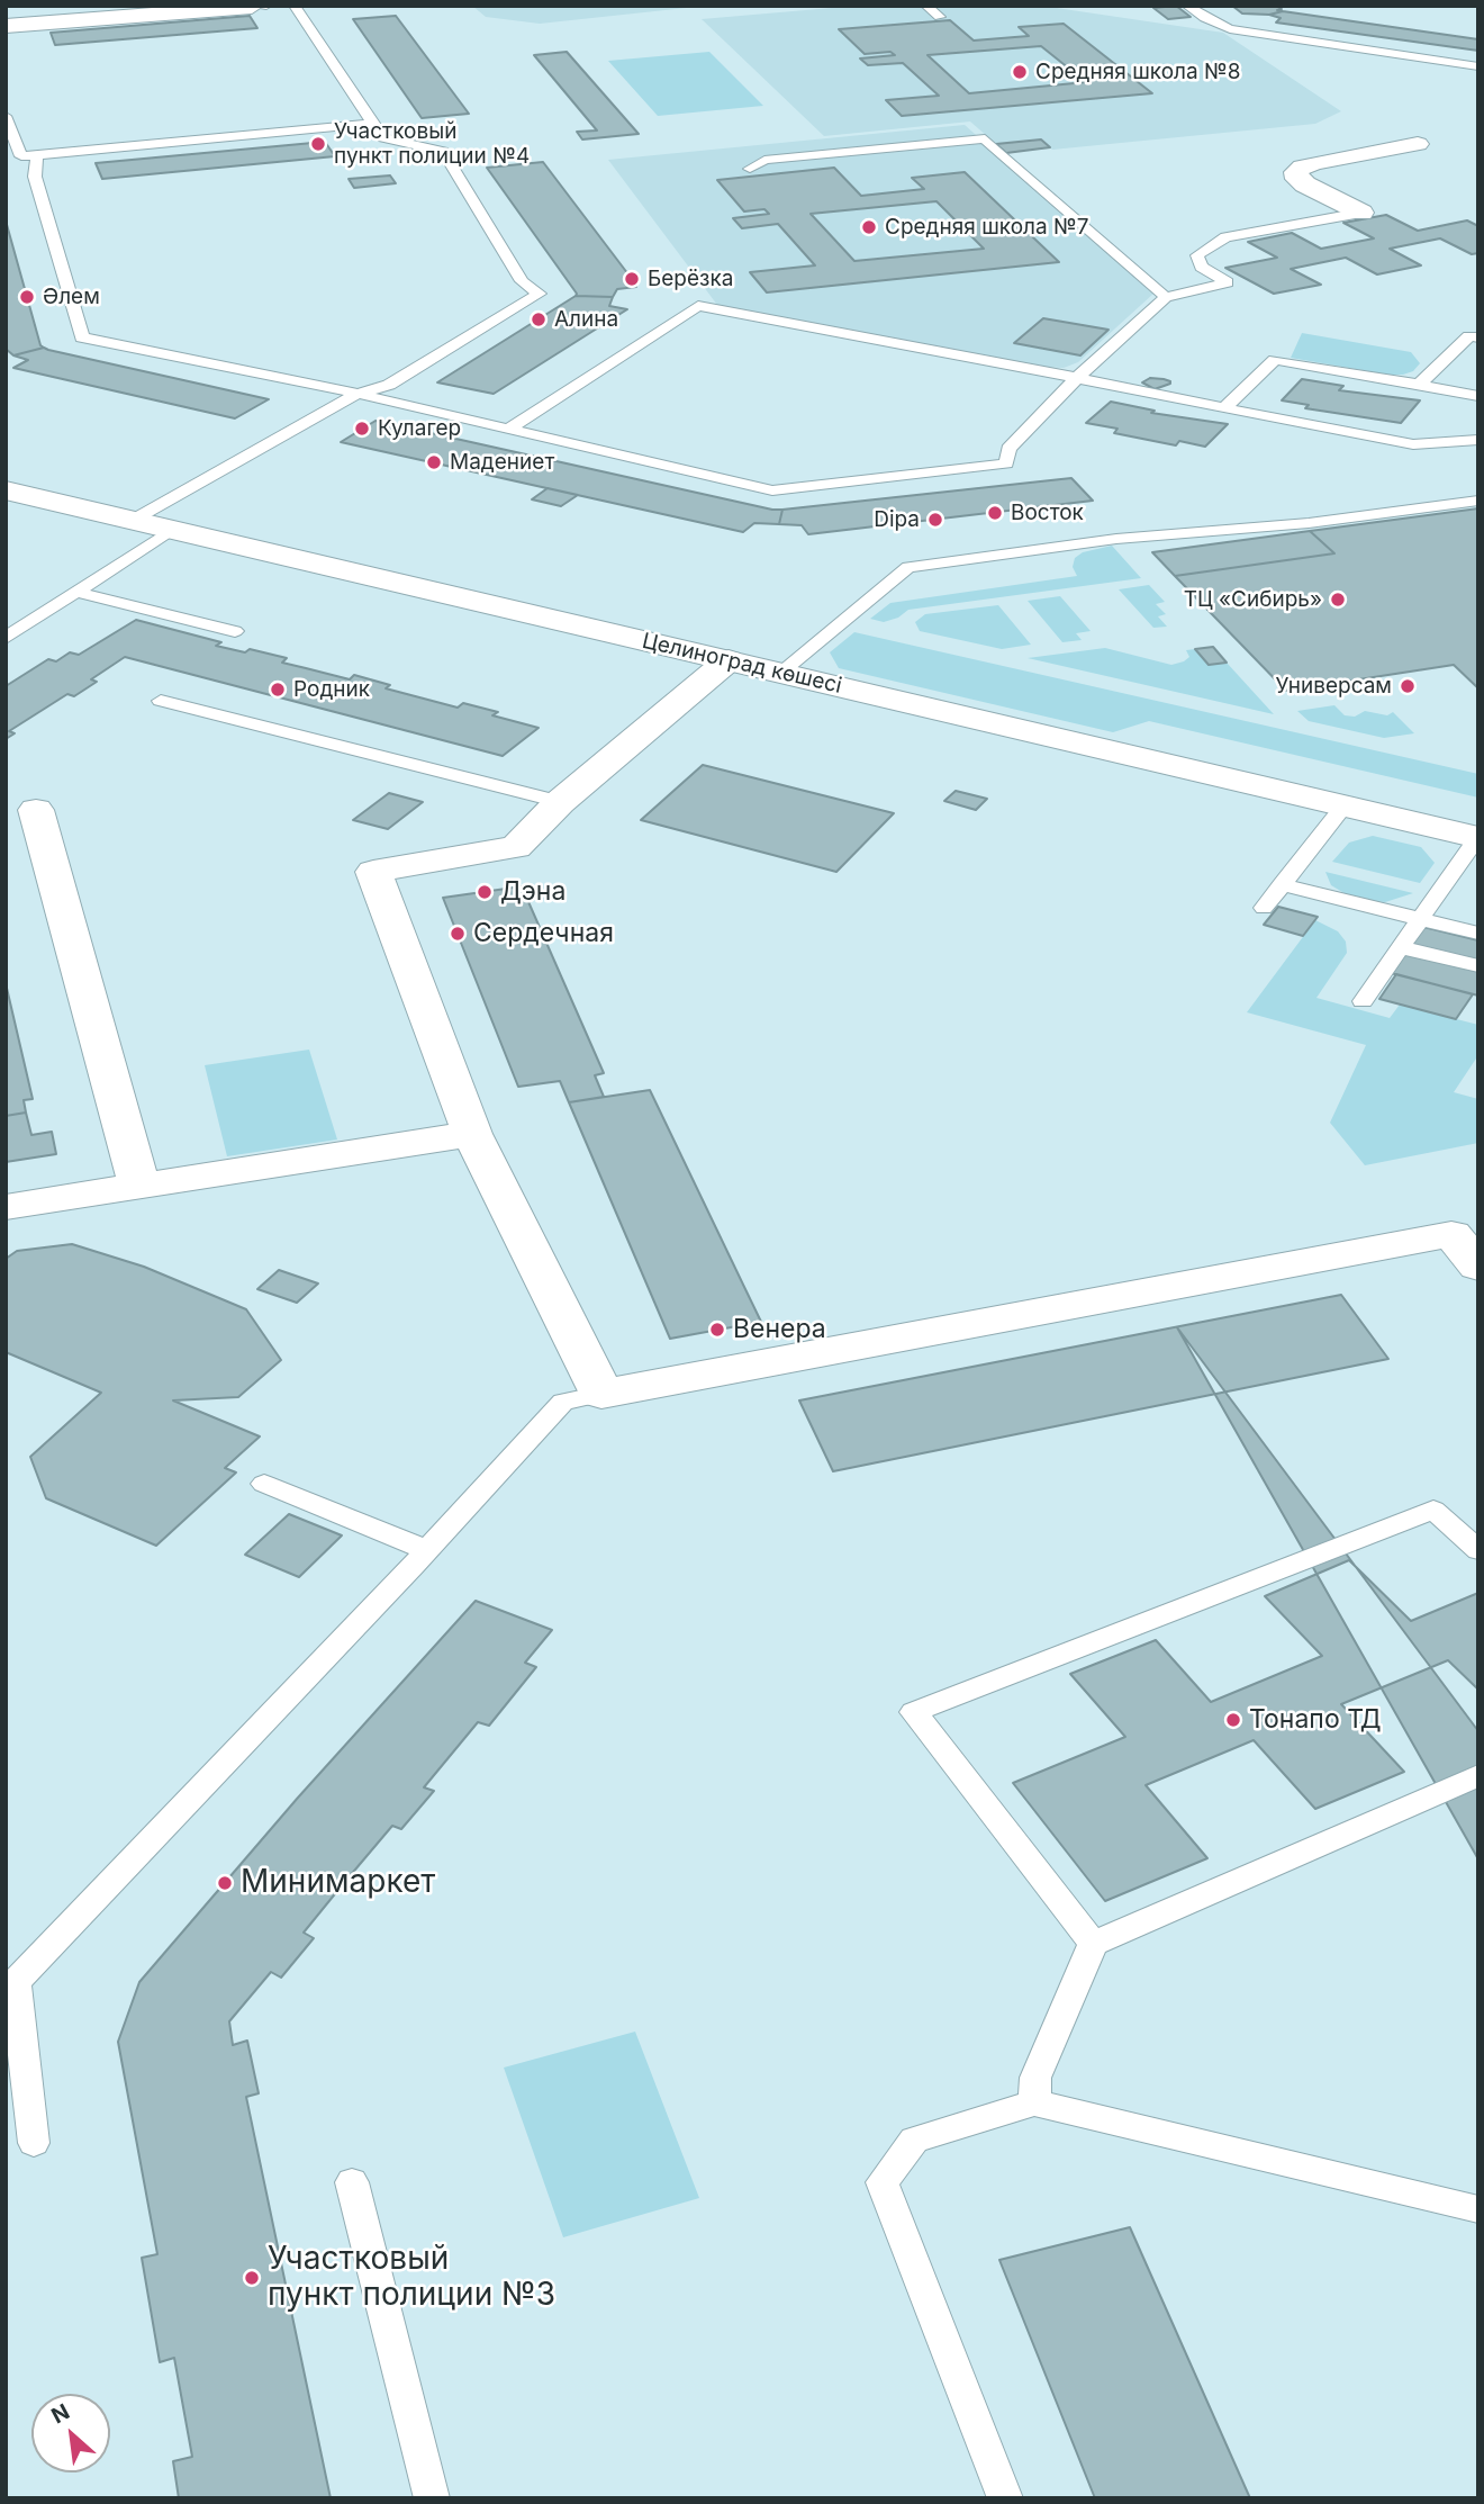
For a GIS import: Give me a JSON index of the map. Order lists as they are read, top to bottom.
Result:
{
  "streets": {
    "street": ["Целиноград көшесі"]
  },
  "places": [
    "Средняя школа №8",
    "Участковый пункт полиции №4",
    "Средняя школа №7",
    "Берёзка",
    "Әлем",
    "Алина",
    "Кулагер",
    "Мадениет",
    "Восток",
    "Dipa",
    "ТЦ «Сибирь»",
    "Универсам",
    "Родник",
    "Дэна",
    "Сердечная",
    "Венера",
    "Тонапо ТД",
    "Минимаркет",
    "Участковый пункт полиции №3"
  ],
  "north": "top left"
}
